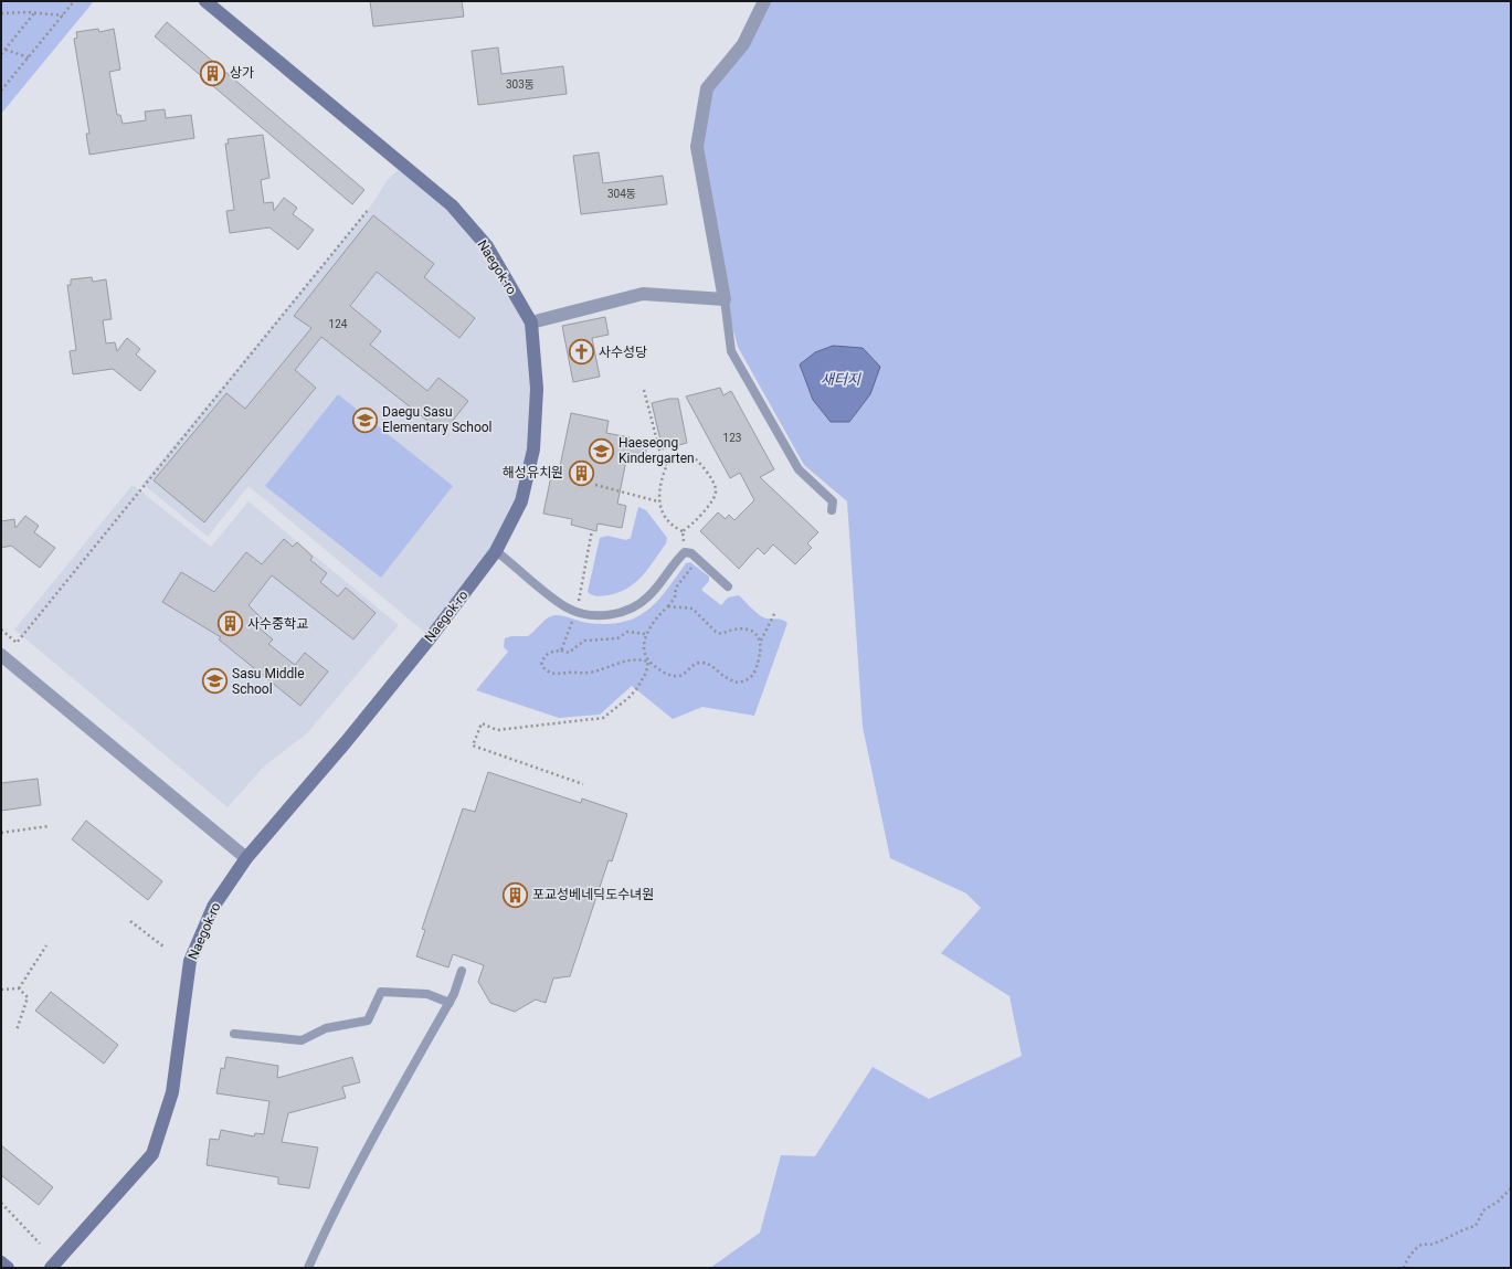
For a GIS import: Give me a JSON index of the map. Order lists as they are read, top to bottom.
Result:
{
  "streets": {
    "main road": ["Naegok-ro"]
  },
  "water": ["새터지"],
  "places": {
    "building": [
      "상가",
      "해성유치원",
      "사수중학교",
      "포교성베네딕도수녀원"
    ],
    "church": ["사수성당"],
    "school or university": ["Daegu Sasu Elementary School", "Haeseong Kindergarten", "Sasu Middle School"]
  },
  "house_numbers": [
    "303동",
    "304동",
    "124",
    "123"
  ]
}
